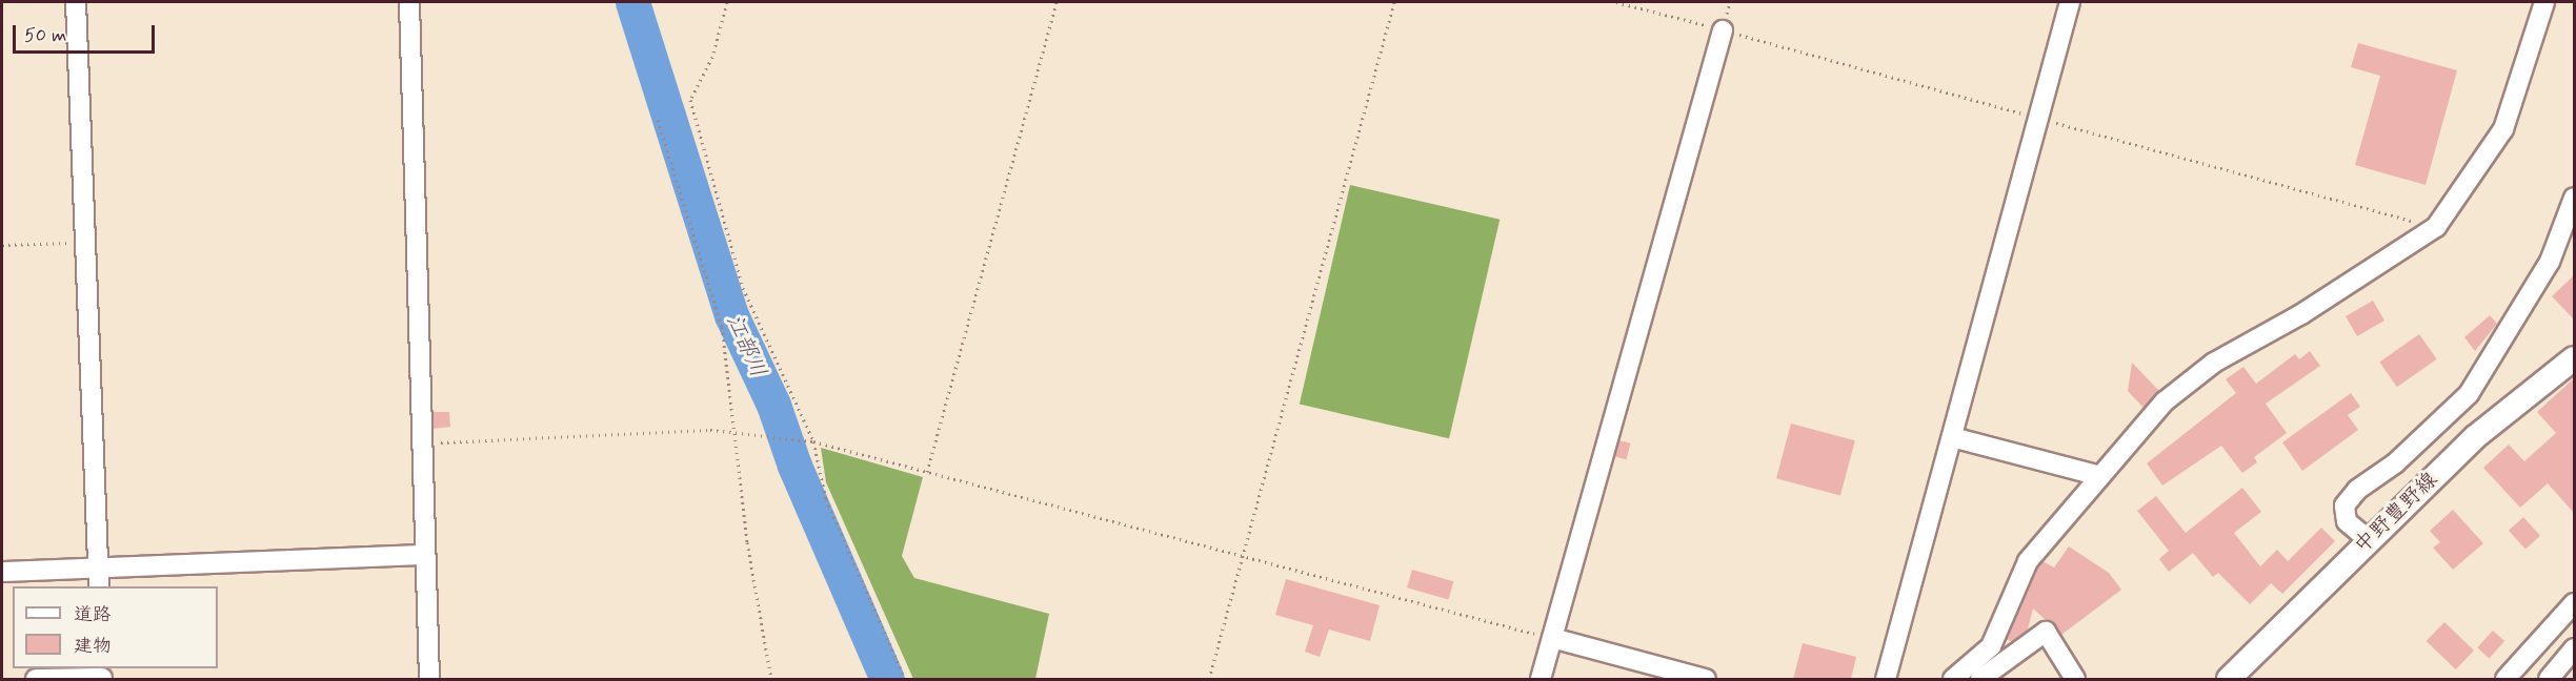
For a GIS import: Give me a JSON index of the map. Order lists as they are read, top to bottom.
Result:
{
  "streets": {
    "main road": ["中野豊野線"]
  },
  "water": ["江部川"],
  "legend": ["道路", "建物"],
  "scale_bar": "50 m"
}
